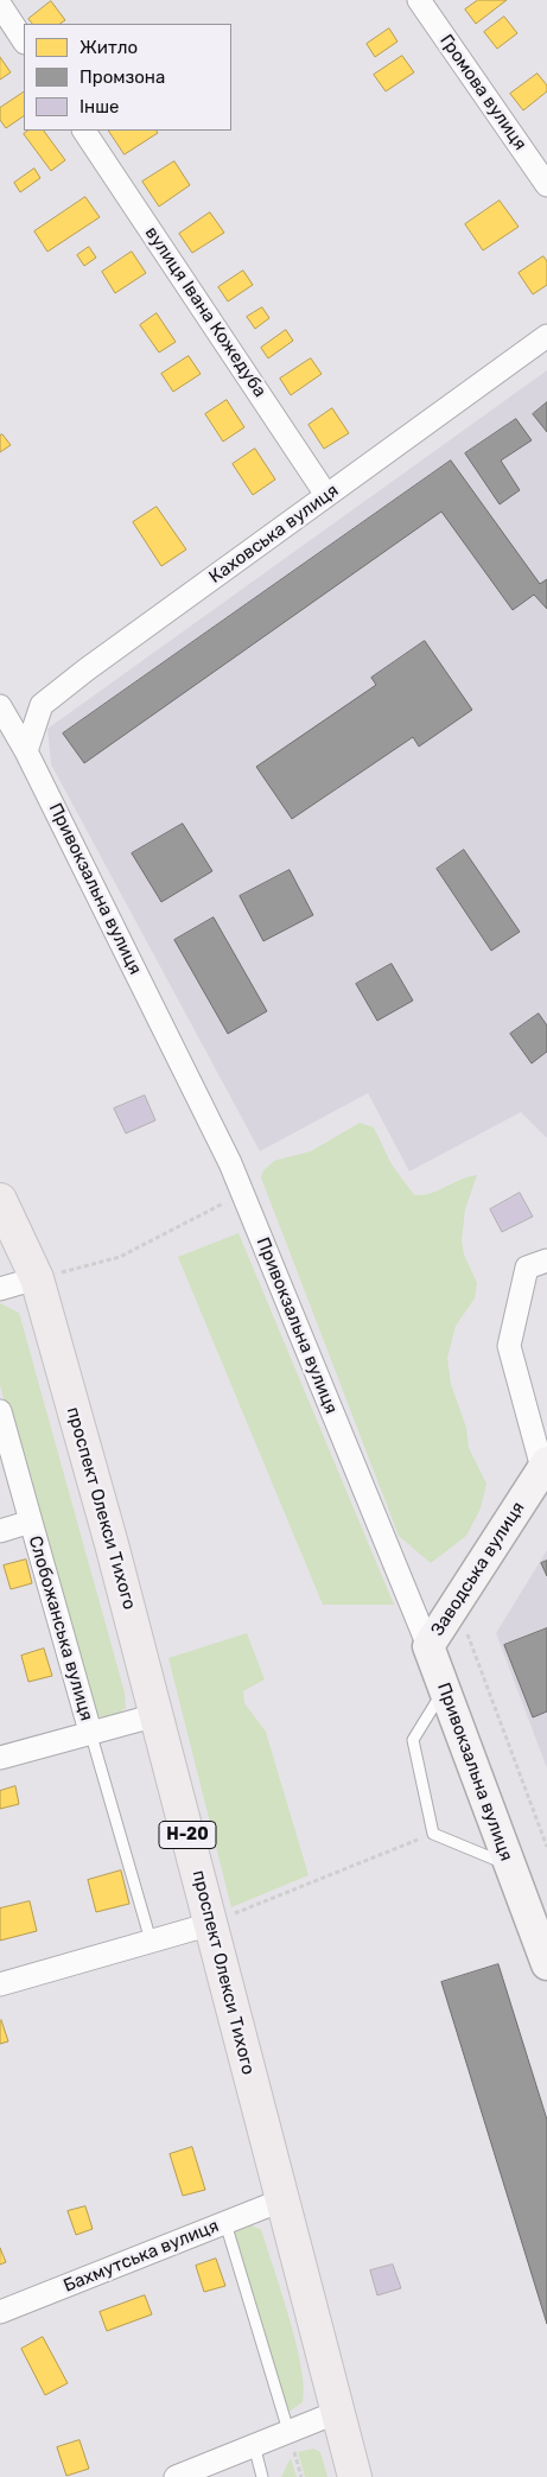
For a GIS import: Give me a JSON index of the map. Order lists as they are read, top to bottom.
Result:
{
  "streets": {
    "main road": ["проспект Олекси Тихого", "Н-20"],
    "street": [
      "Громова вулиця",
      "вулиця Івана Кожедуба",
      "Каховська вулиця",
      "Привокзальна вулиця",
      "Заводська вулиця",
      "Слобожанська вулиця",
      "Бахмутська вулиця"
    ]
  },
  "crossings": [
    ["вулиця Івана Кожедуба", "Каховська вулиця"],
    ["Каховська вулиця", "Привокзальна вулиця"],
    ["Привокзальна вулиця", "Заводська вулиця"],
    ["проспект Олекси Тихого", "Бахмутська вулиця"]
  ],
  "legend": ["Житло", "Промзона", "Інше"]
}
